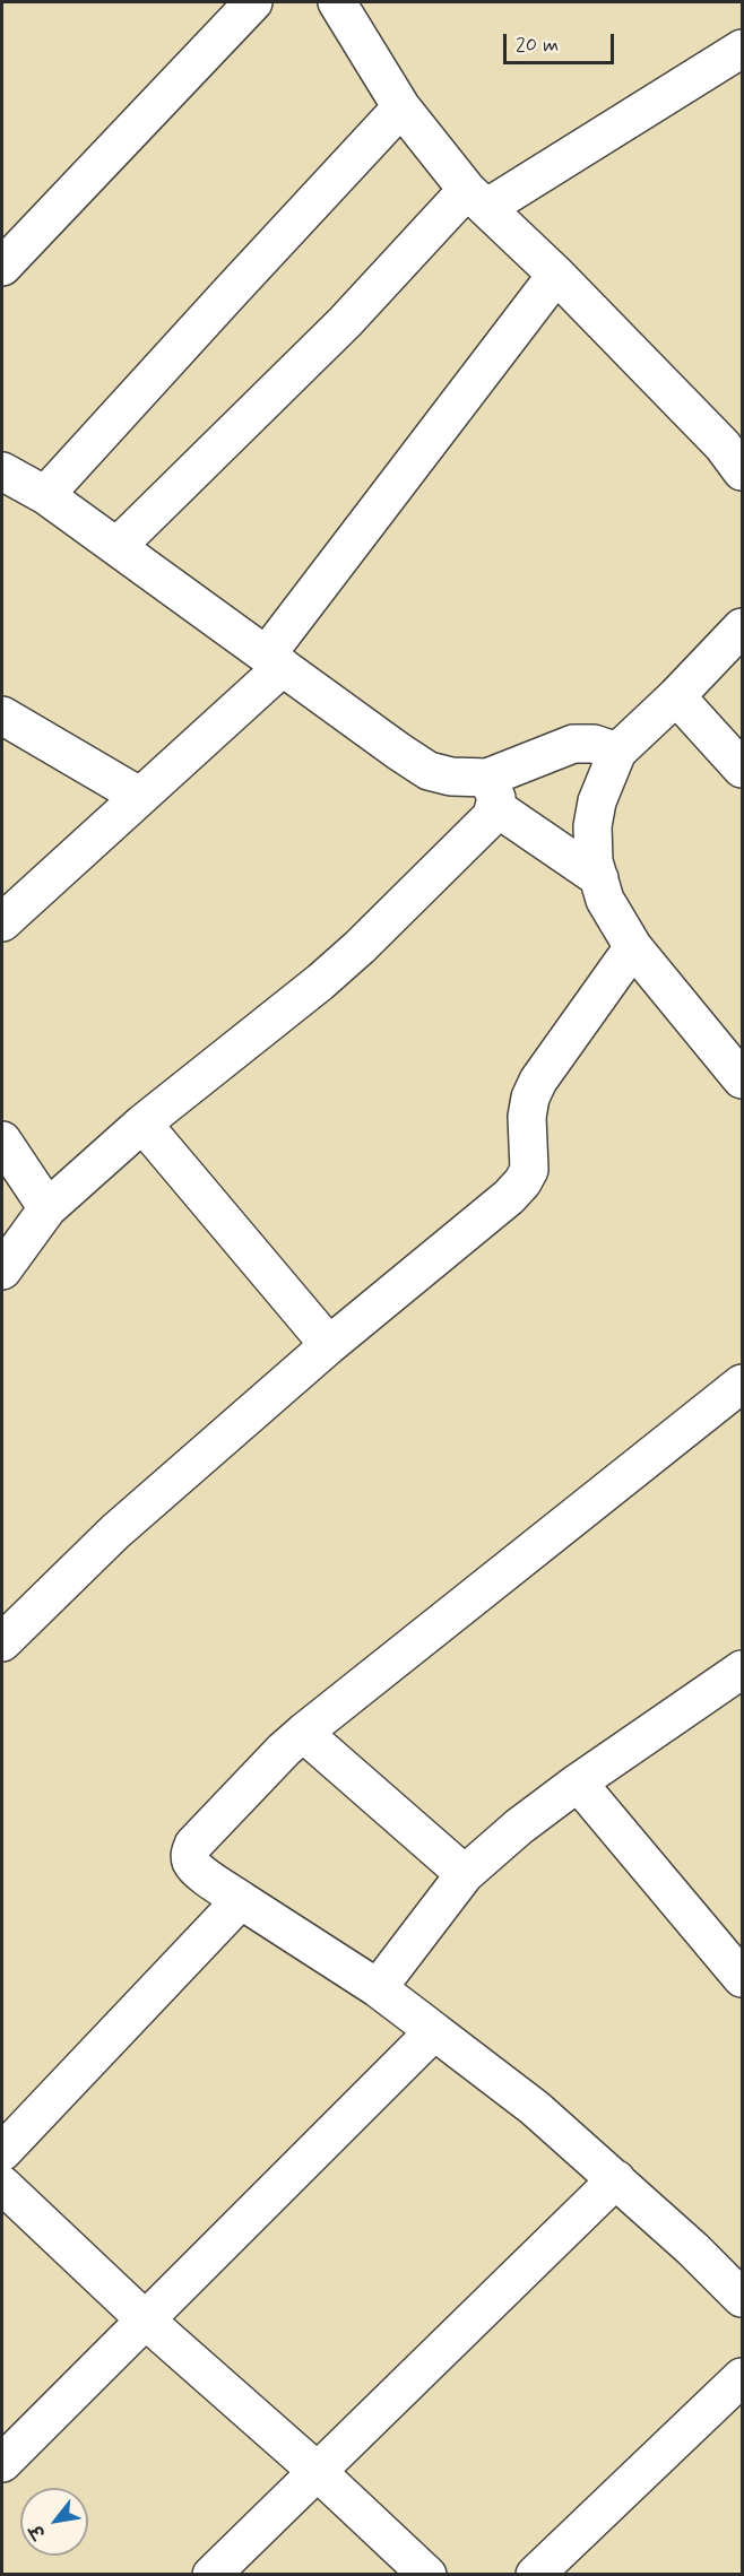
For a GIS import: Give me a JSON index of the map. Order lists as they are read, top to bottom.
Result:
{
  "scale_bar": "20 m",
  "north": "bottom left"
}
